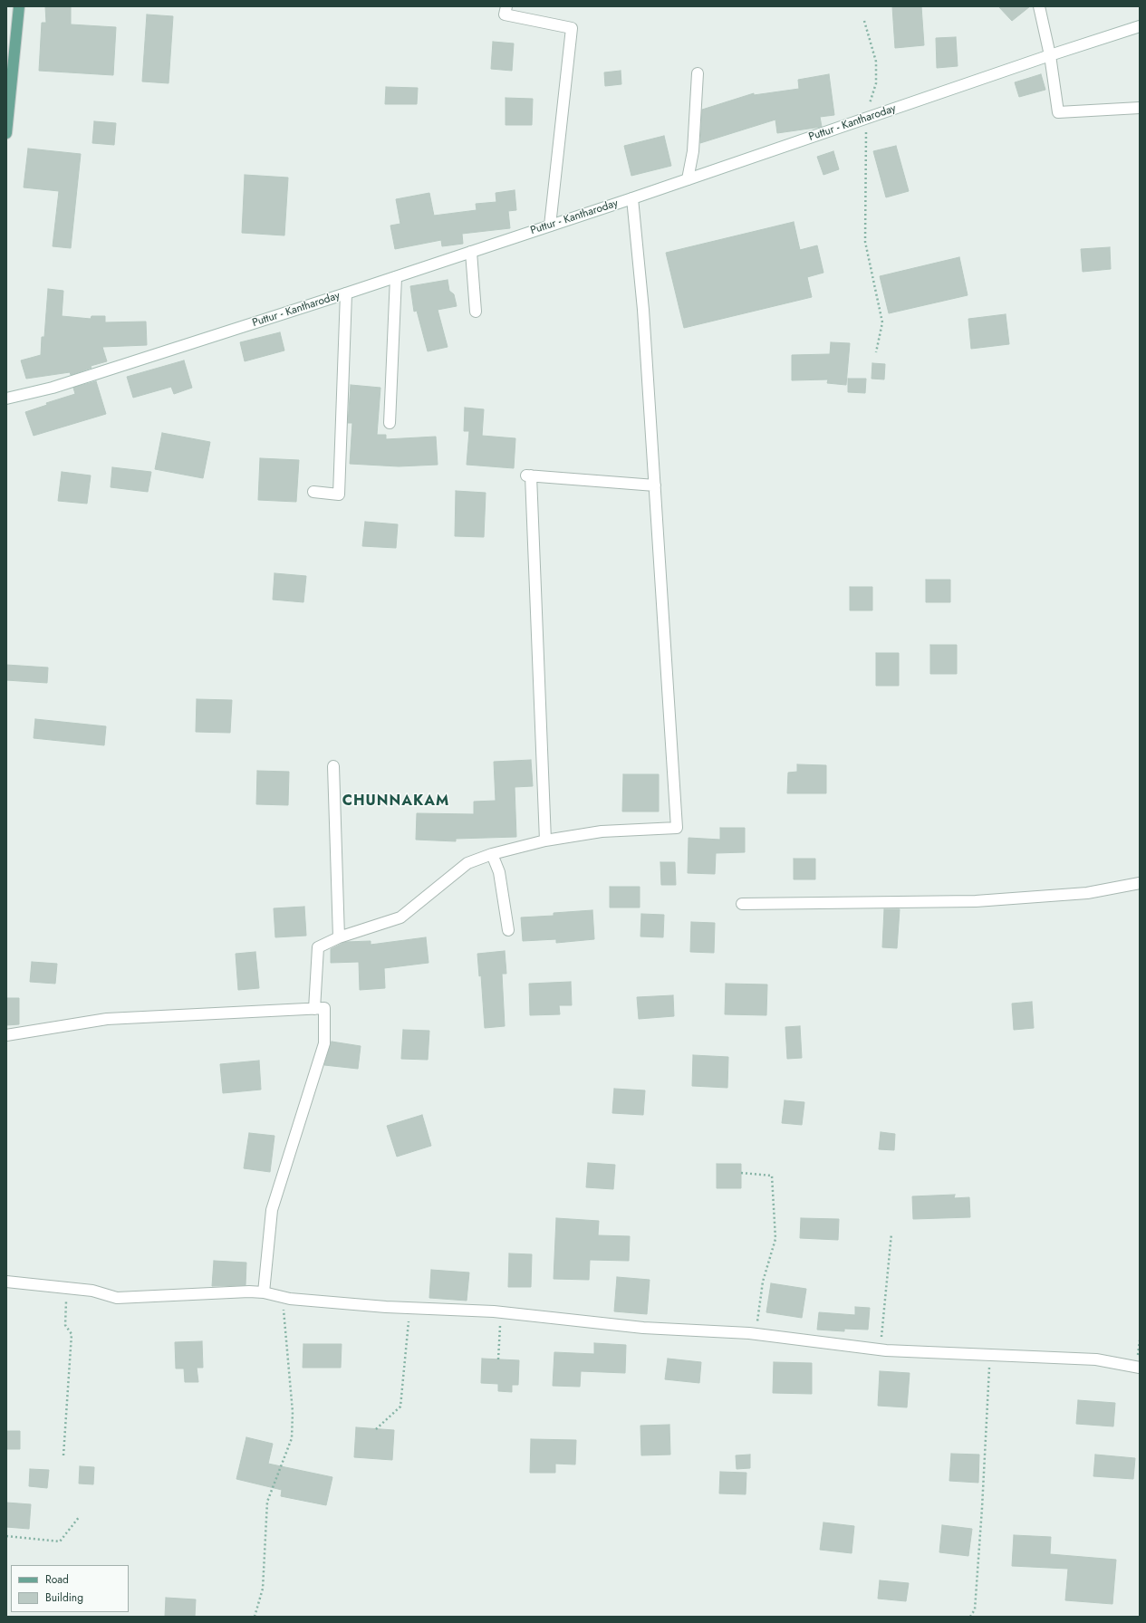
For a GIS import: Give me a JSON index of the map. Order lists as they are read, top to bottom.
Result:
{
  "streets": {
    "street": ["Puttur - Kantharoday"]
  },
  "districts": ["CHUNNAKAM"],
  "legend": ["Road", "Building"]
}
